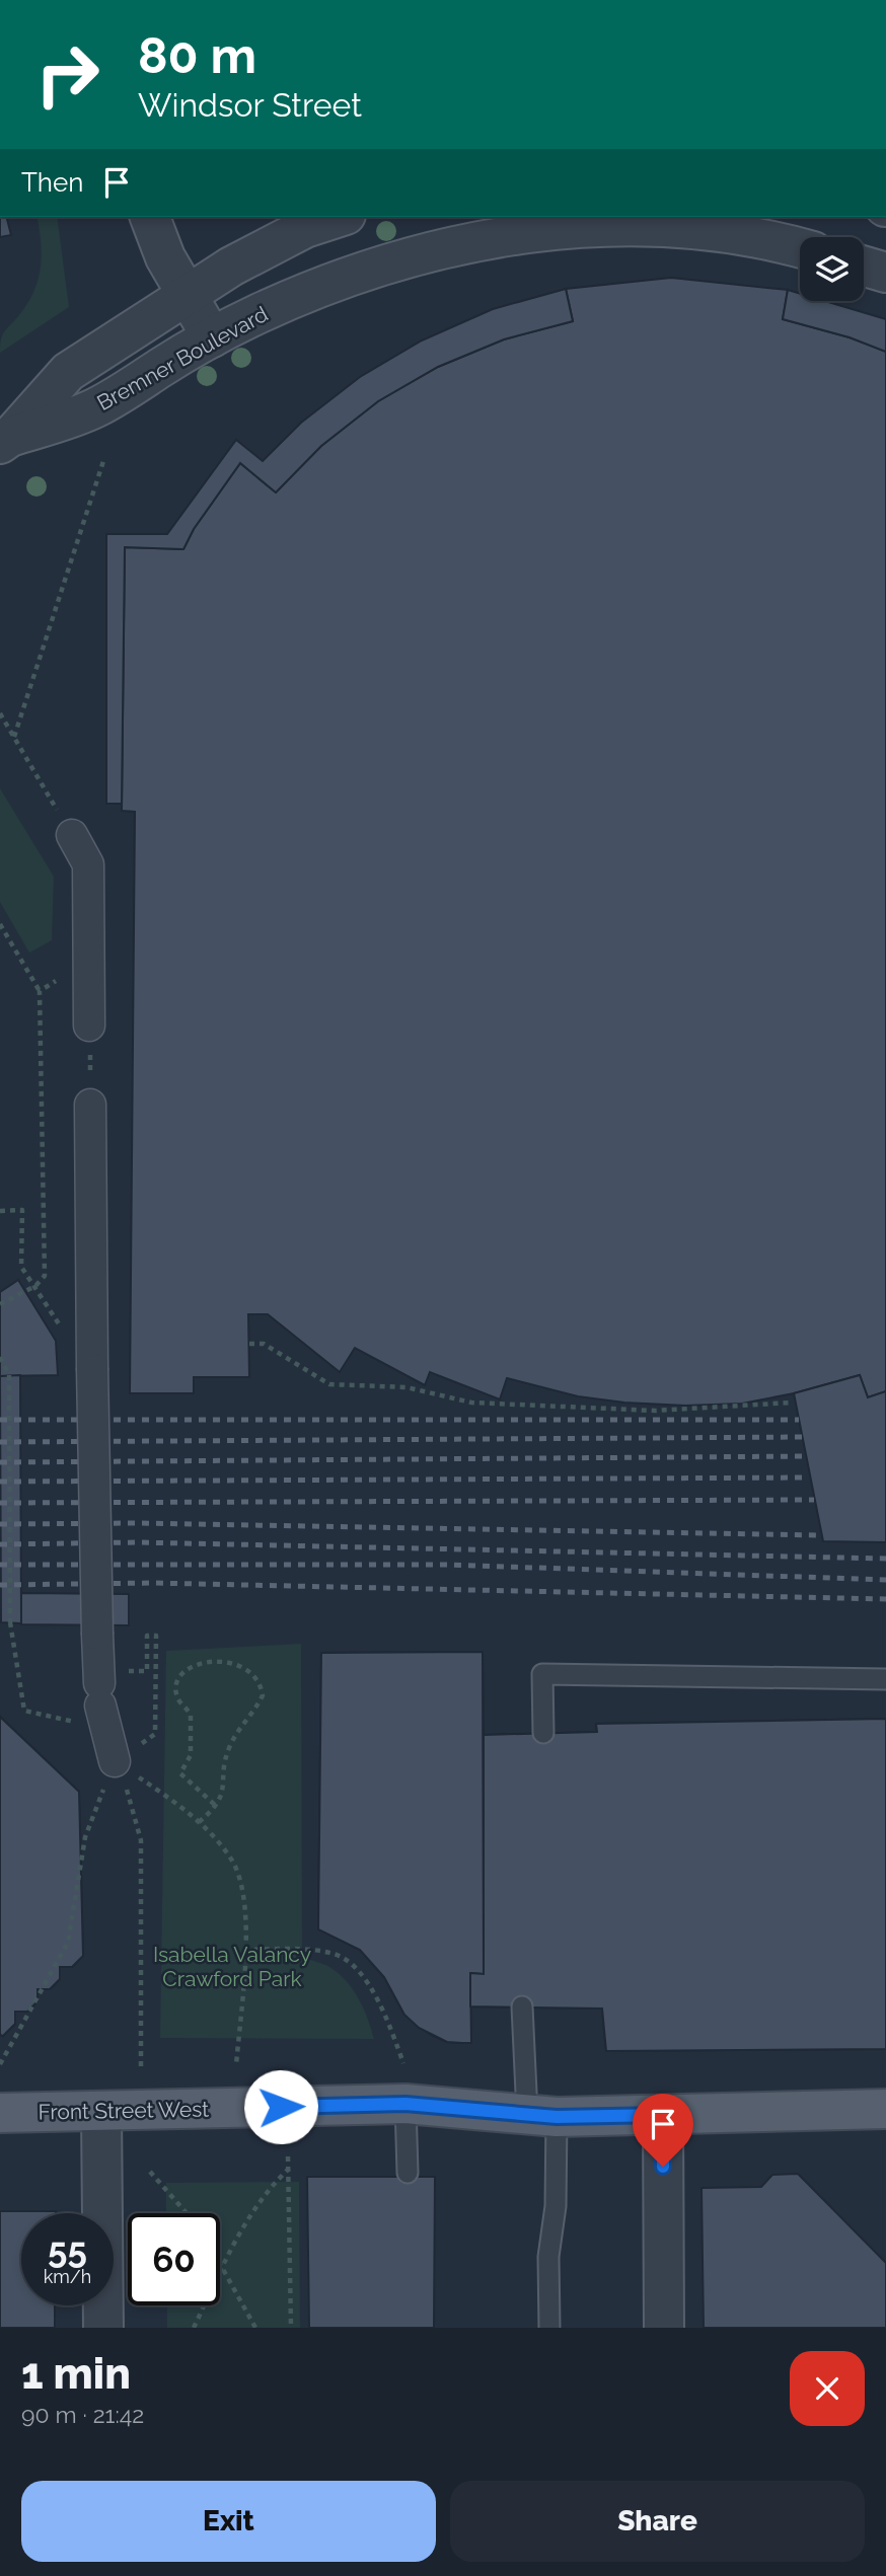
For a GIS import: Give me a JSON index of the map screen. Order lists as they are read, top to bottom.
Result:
{
  "streets": {
    "main road": ["Front Street West"],
    "street": ["Bremner Boulevard"]
  },
  "parks": ["Isabella Valancy Crawford Park"],
  "page": {
    "turn": ["80 m", "Windsor Street"],
    "then": "Then",
    "speed": "55 km/h",
    "limit": "60",
    "heading": ["1 min", "90 m · 21:42"],
    "buttons": ["Exit", "Share"]
  }
}
